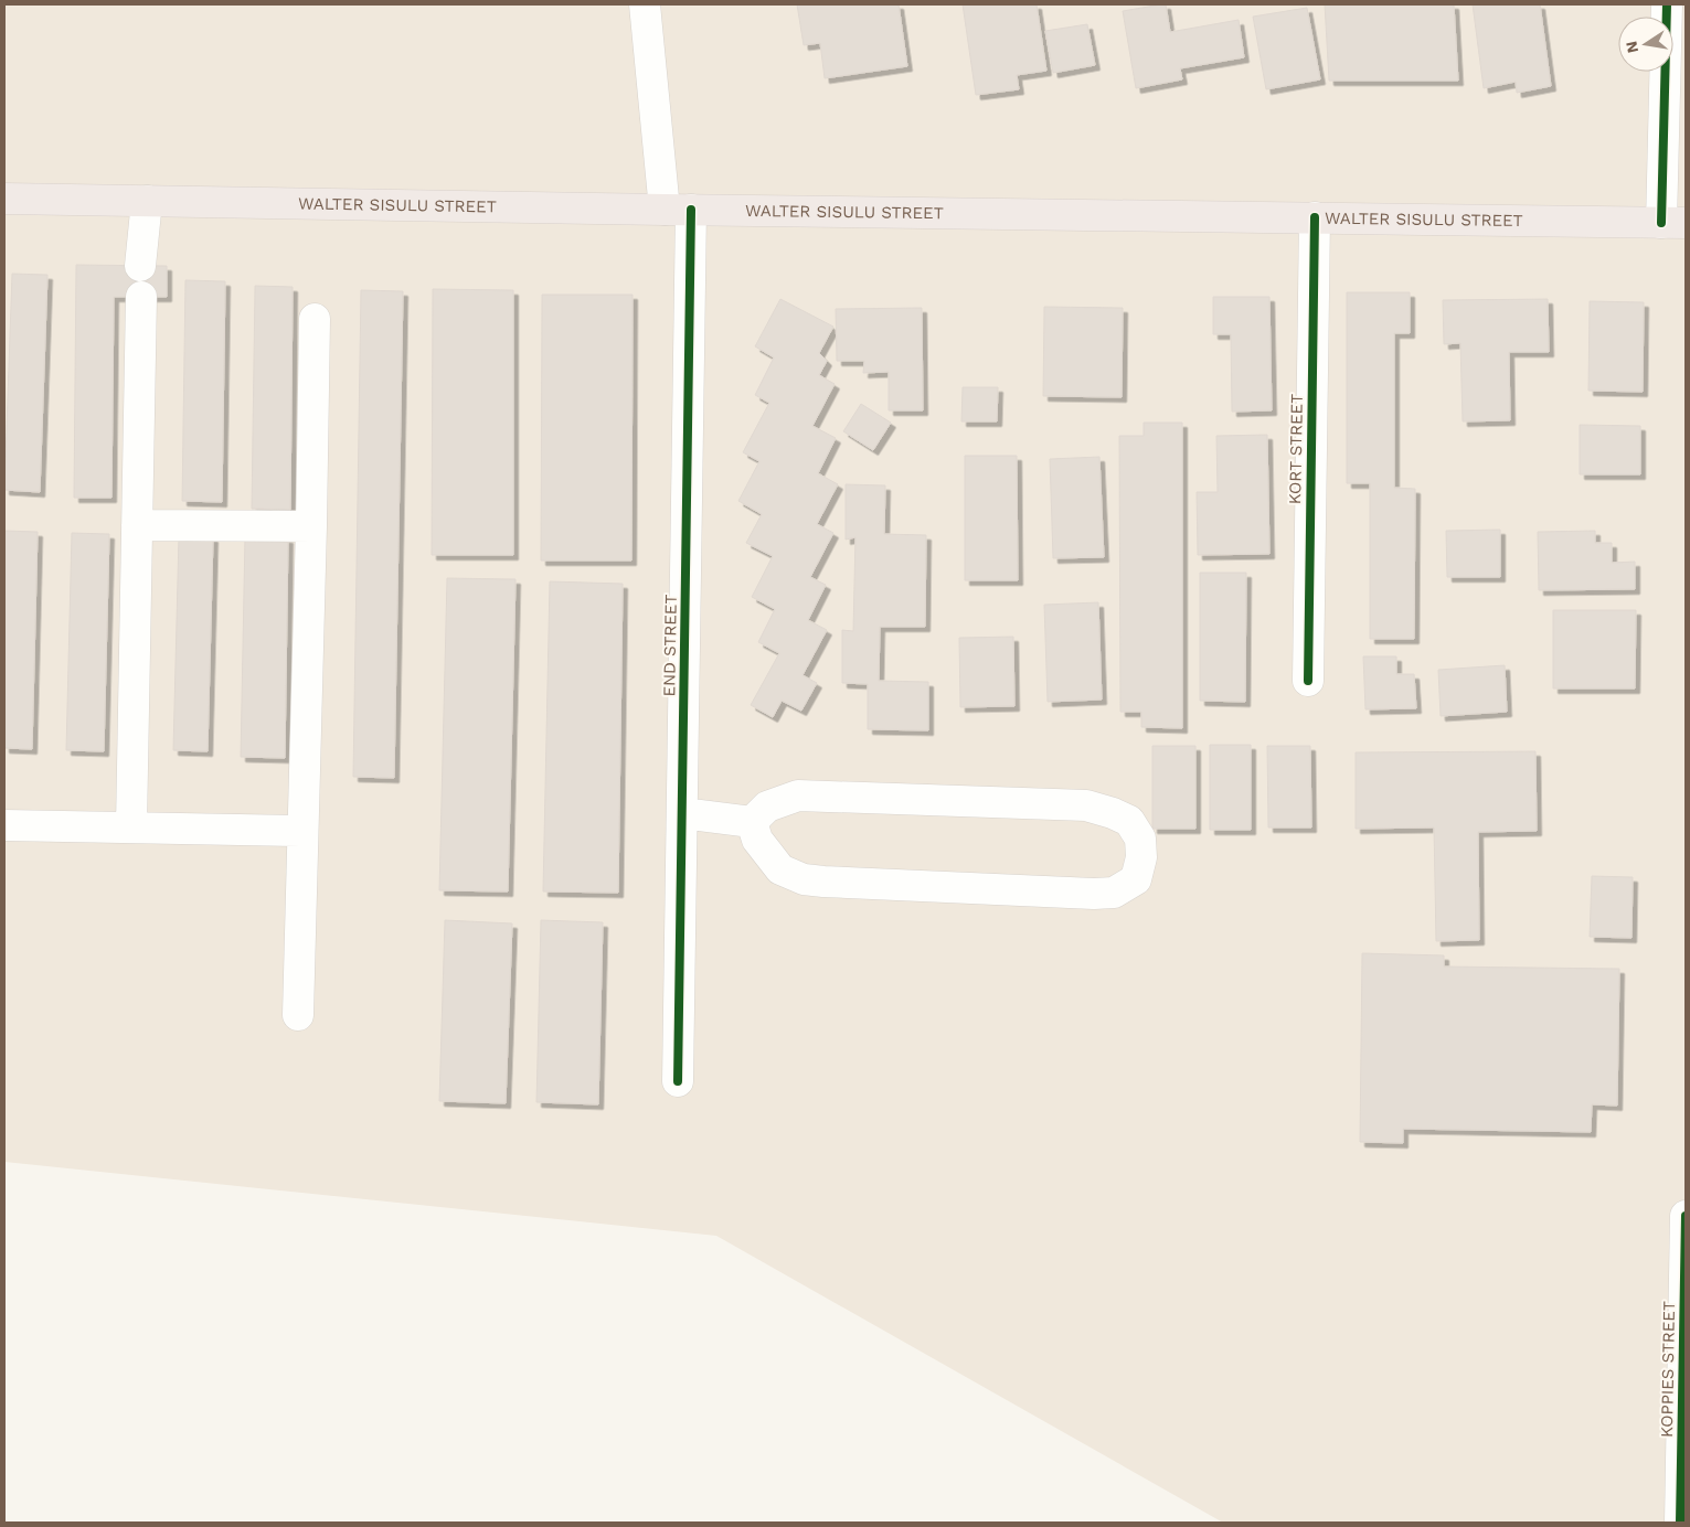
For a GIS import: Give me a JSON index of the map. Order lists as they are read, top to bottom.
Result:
{
  "streets": {
    "highway": ["WALTER SISULU STREET"],
    "street": ["KORT STREET", "END STREET", "KOPPIES STREET"]
  },
  "crossings": [
    ["WALTER SISULU STREET", "KORT STREET"],
    ["WALTER SISULU STREET", "END STREET"]
  ],
  "north": "left"
}
